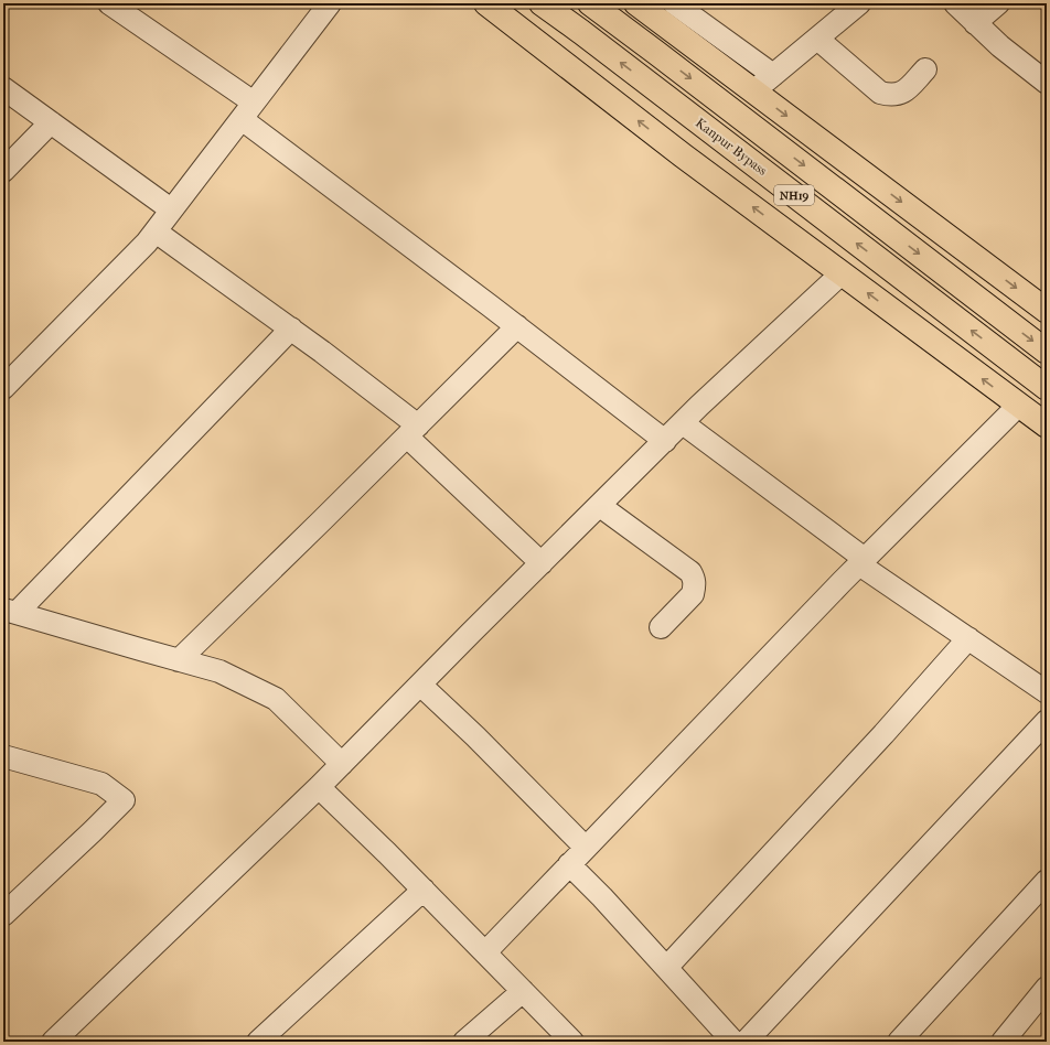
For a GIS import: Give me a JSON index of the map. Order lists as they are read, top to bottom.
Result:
{
  "streets": {
    "main road": ["Kanpur Bypass", "NH19"]
  }
}
